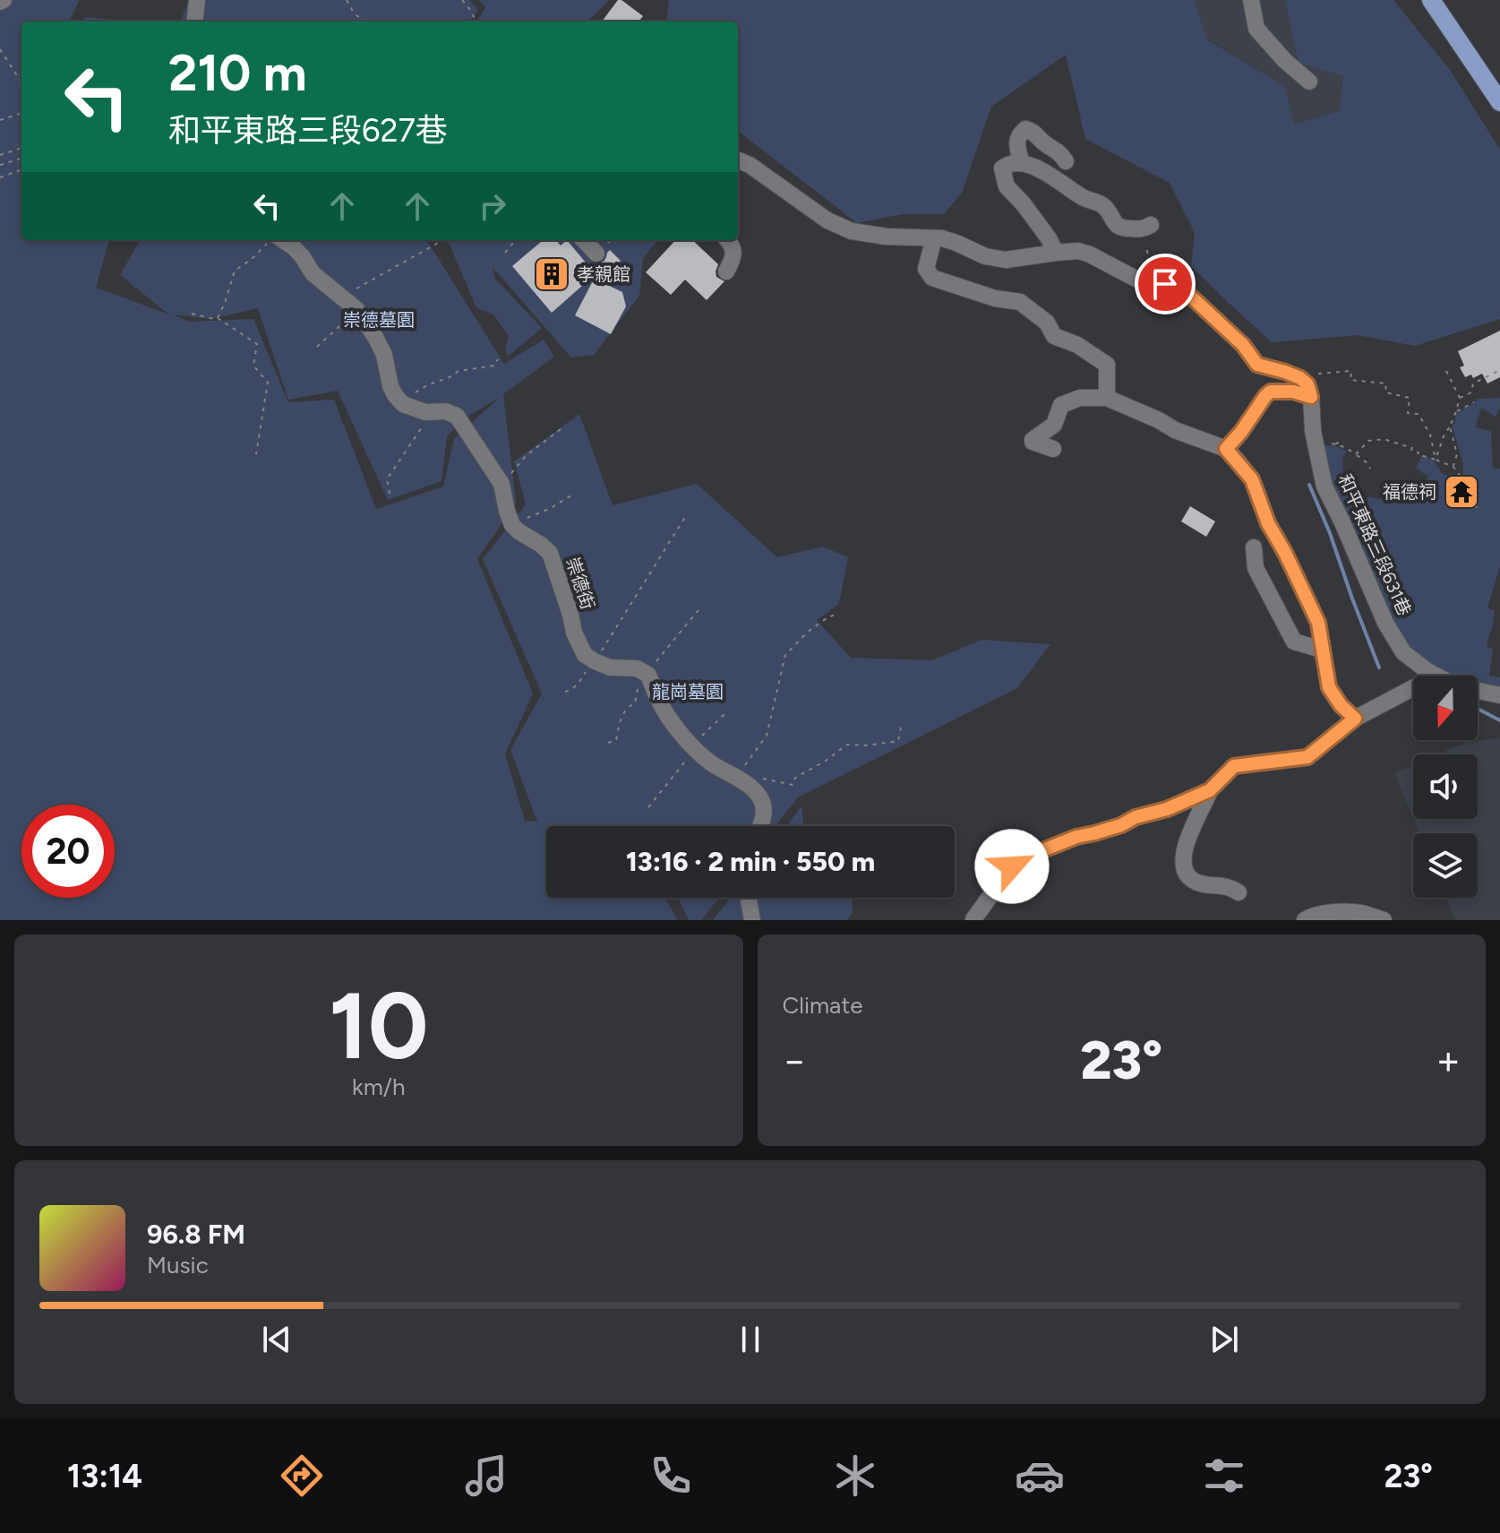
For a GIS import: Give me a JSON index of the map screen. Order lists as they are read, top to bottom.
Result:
{
  "streets": {
    "street": ["和平東路三段631巷", "崇德街"]
  },
  "parks": ["崇德墓園", "龍崗墓園"],
  "places": {
    "building": ["孝親館"],
    "temple": ["福德祠"]
  },
  "north": "bottom",
  "page": {
    "turn": ["210 m", "和平東路三段627巷"],
    "limit": "20",
    "trip": "13:16 · 2 min · 550 m",
    "tile": [
      ["10", "km/h"],
      "Climate"
    ],
    "heat": ["−", "23°", "+"],
    "song": ["96.8 FM", "Music"],
    "tabs": ["13:14", "23°"]
  }
}
